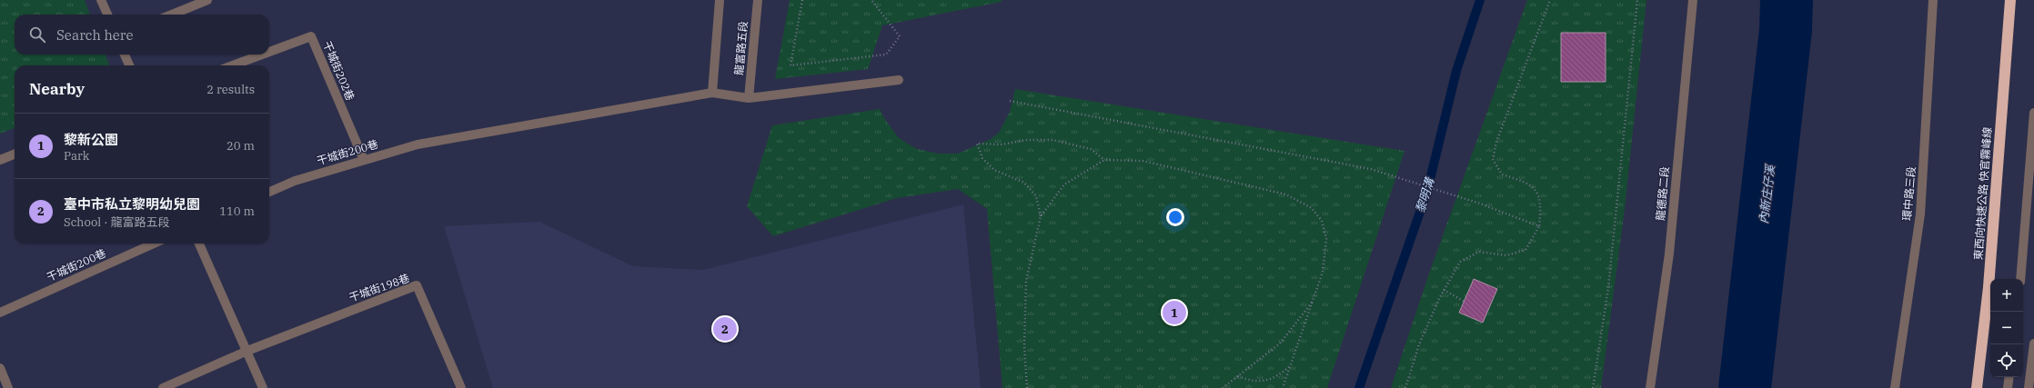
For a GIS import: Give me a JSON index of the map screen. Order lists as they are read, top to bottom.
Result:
{
  "streets": {
    "highway": ["東西向快速公路 快官霧峰線"],
    "street": [
      "龍富路五段",
      "干城街202巷",
      "干城街200巷",
      "龍德路二段",
      "環中路三段",
      "干城街198巷"
    ]
  },
  "crossings": [
    ["龍富路五段", "干城街200巷"],
    ["干城街202巷", "干城街200巷"]
  ],
  "water": ["內新庄仔溪", "黎明溝"],
  "page": {
    "search": "Search here",
    "heading": ["Nearby", "2 results"],
    "list": [
      {
        "mark": "1",
        "name": "黎新公園",
        "note": "Park",
        "value": "20 m"
      },
      {
        "mark": "2",
        "name": "臺中市私立黎明幼兒園",
        "note": "School · 龍富路五段",
        "value": "110 m"
      }
    ],
    "map_buttons": ["+", "−"],
    "pins": ["1", "2"]
  }
}
